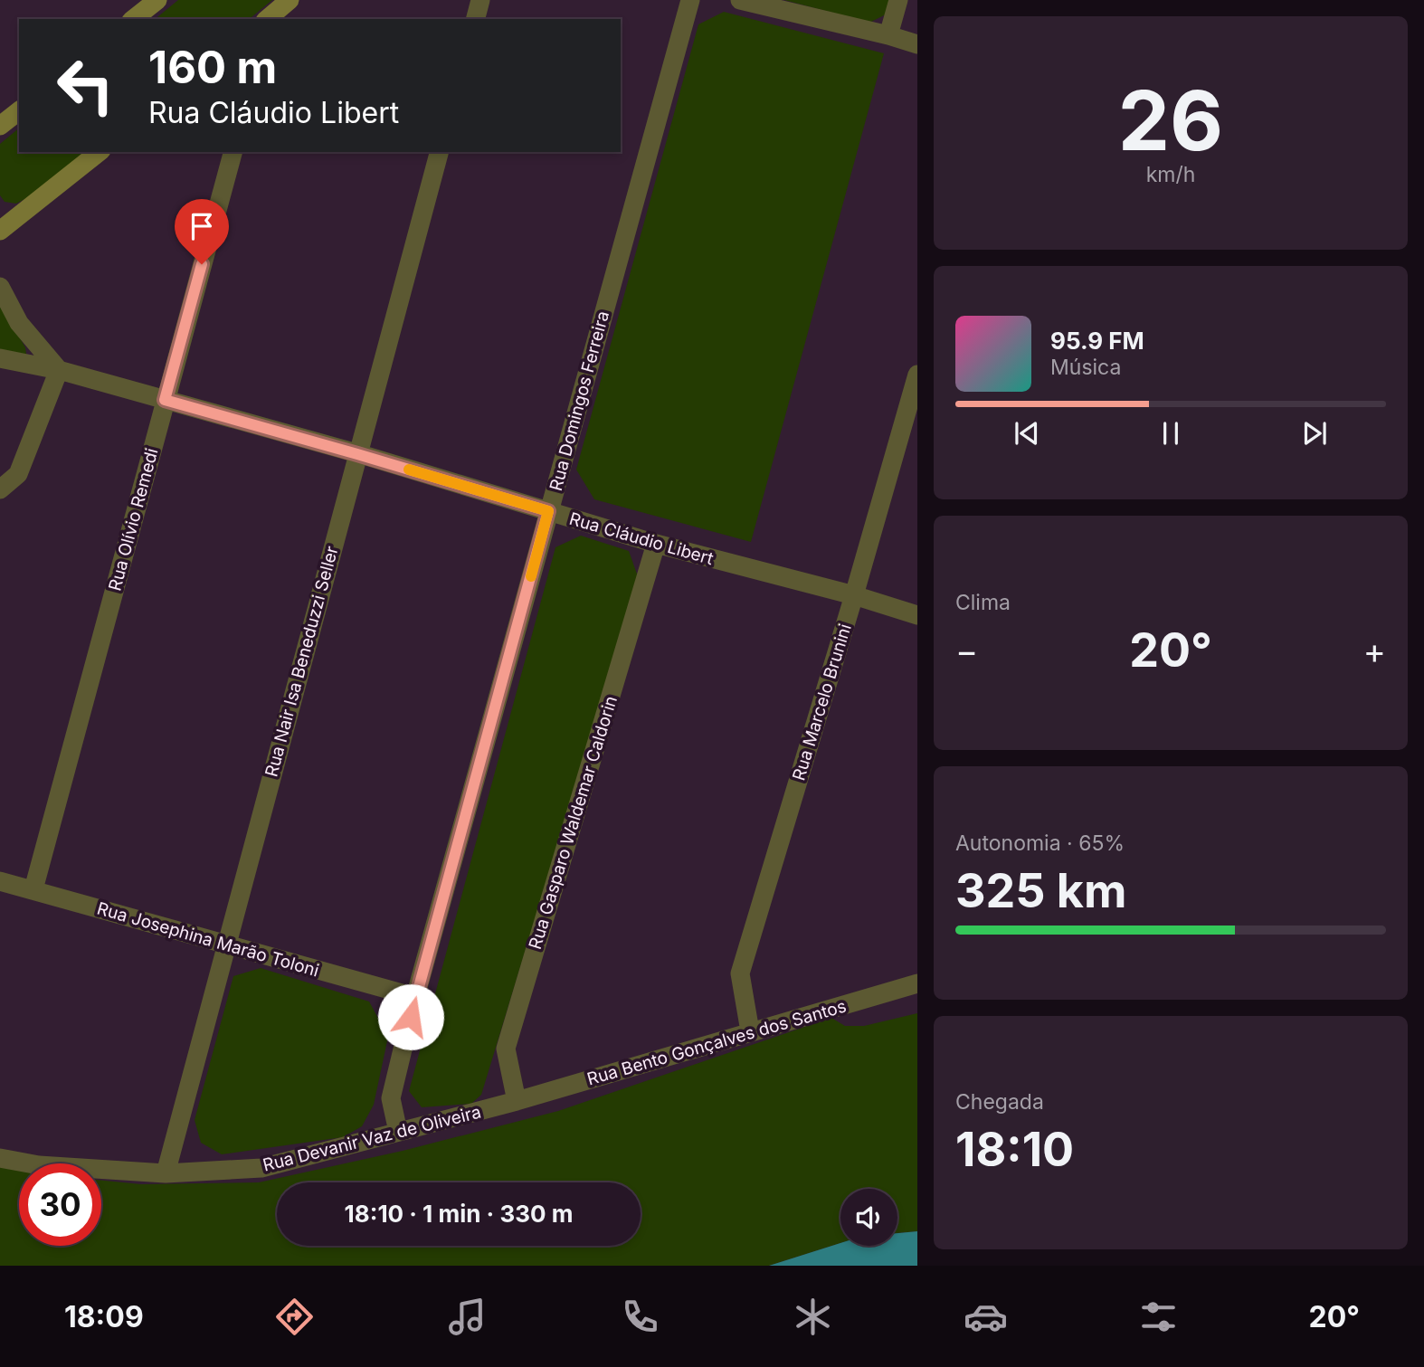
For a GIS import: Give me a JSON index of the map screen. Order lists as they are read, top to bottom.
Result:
{
  "streets": {
    "street": [
      "Rua Domingos Ferreira",
      "Rua Olívio Remedi",
      "Rua Cláudio Libert",
      "Rua Nair Isa Beneduzzi Seller",
      "Rua Marcelo Brunini",
      "Rua Gasparo Waldemar Caldorin",
      "Rua Josephina Marão Toloni",
      "Rua Bento Gonçalves dos Santos",
      "Rua Devanir Vaz de Oliveira"
    ]
  },
  "crossings": [
    ["Rua Domingos Ferreira", "Rua Cláudio Libert"],
    ["Rua Domingos Ferreira", "Rua Josephina Marão Toloni"],
    ["Rua Domingos Ferreira", "Rua Devanir Vaz de Oliveira"],
    ["Rua Olívio Remedi", "Rua Cláudio Libert"],
    ["Rua Olívio Remedi", "Rua Josephina Marão Toloni"],
    ["Rua Cláudio Libert", "Rua Nair Isa Beneduzzi Seller"],
    ["Rua Cláudio Libert", "Rua Marcelo Brunini"],
    ["Rua Cláudio Libert", "Rua Gasparo Waldemar Caldorin"],
    ["Rua Nair Isa Beneduzzi Seller", "Rua Josephina Marão Toloni"],
    ["Rua Nair Isa Beneduzzi Seller", "Rua Devanir Vaz de Oliveira"],
    ["Rua Marcelo Brunini", "Rua Bento Gonçalves dos Santos"],
    ["Rua Gasparo Waldemar Caldorin", "Rua Bento Gonçalves dos Santos"],
    ["Rua Gasparo Waldemar Caldorin", "Rua Devanir Vaz de Oliveira"],
    ["Rua Bento Gonçalves dos Santos", "Rua Devanir Vaz de Oliveira"]
  ],
  "page": {
    "tile": [
      ["26", "km/h"],
      "Clima",
      ["Autonomia · 65%", "325 km"],
      ["Chegada", "18:10"]
    ],
    "turn": ["160 m", "Rua Cláudio Libert"],
    "song": ["95.9 FM", "Música"],
    "heat": ["−", "20°", "+"],
    "limit": "30",
    "trip": "18:10 · 1 min · 330 m",
    "tabs": ["18:09", "20°"]
  }
}
